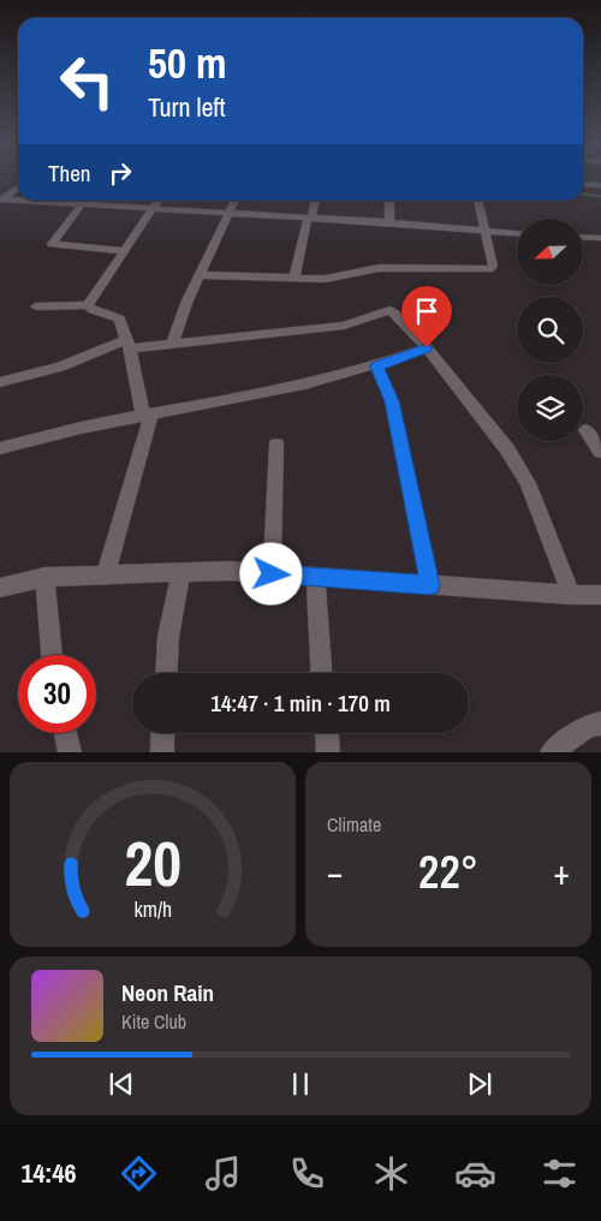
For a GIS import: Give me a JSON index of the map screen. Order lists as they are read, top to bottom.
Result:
{
  "north": "left",
  "page": {
    "turn": ["50 m", "Turn left"],
    "then": "Then",
    "limit": "30",
    "trip": "14:47 · 1 min · 170 m",
    "tile": "Climate",
    "heat": ["−", "22°", "+"],
    "song": ["Neon Rain", "Kite Club"],
    "tabs": "14:46",
    "gauge": ["20", "km/h"]
  }
}
